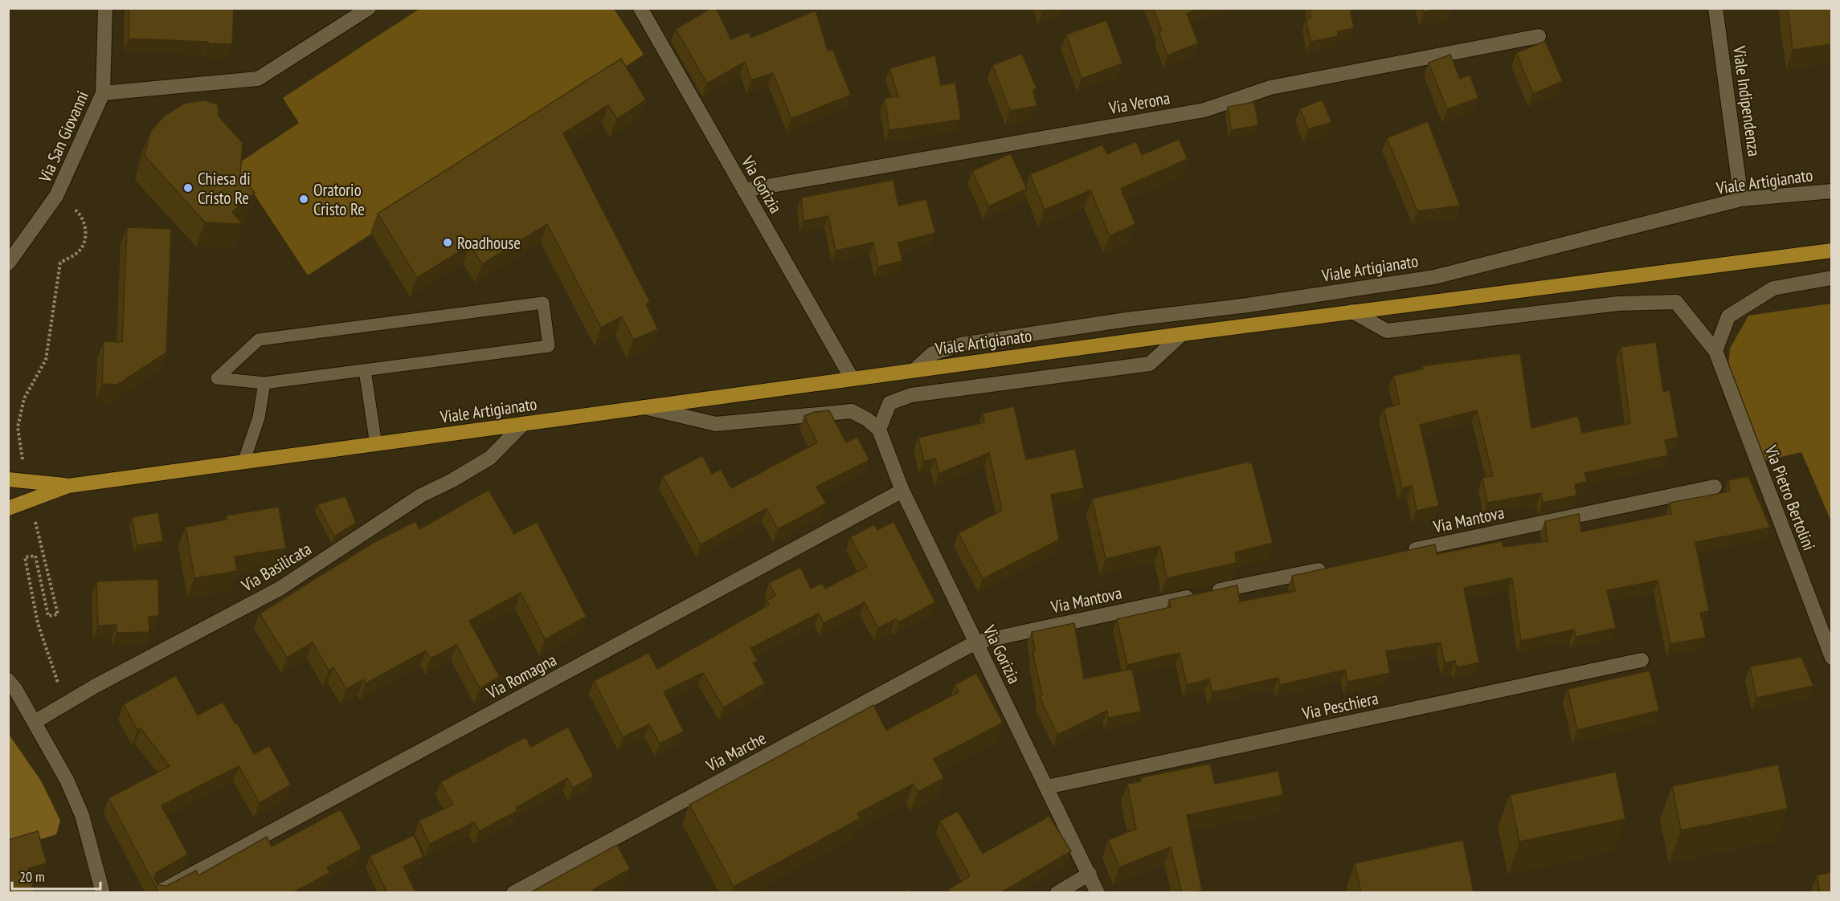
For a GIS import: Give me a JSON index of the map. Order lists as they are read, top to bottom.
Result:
{
  "streets": {
    "main road": ["Viale Artigianato"],
    "street": [
      "Viale Indipendenza",
      "Via Verona",
      "Via San Giovanni",
      "Via Gorizia",
      "Via Pietro Bertolini",
      "Via Mantova",
      "Via Basilicata",
      "Via Romagna",
      "Via Peschiera",
      "Via Marche"
    ]
  },
  "crossings": [
    ["Viale Indipendenza", "Viale Artigianato"],
    ["Via Verona", "Via Gorizia"],
    ["Viale Artigianato", "Via Gorizia"],
    ["Viale Artigianato", "Via Pietro Bertolini"],
    ["Viale Artigianato", "Via Basilicata"],
    ["Via Gorizia", "Via Mantova"],
    ["Via Gorizia", "Via Romagna"],
    ["Via Gorizia", "Via Peschiera"],
    ["Via Gorizia", "Via Marche"],
    ["Via Mantova", "Via Marche"]
  ],
  "places": ["Chiesa di Cristo Re", "Oratorio Cristo Re", "Roadhouse"],
  "scale_bar": "20 m"
}
